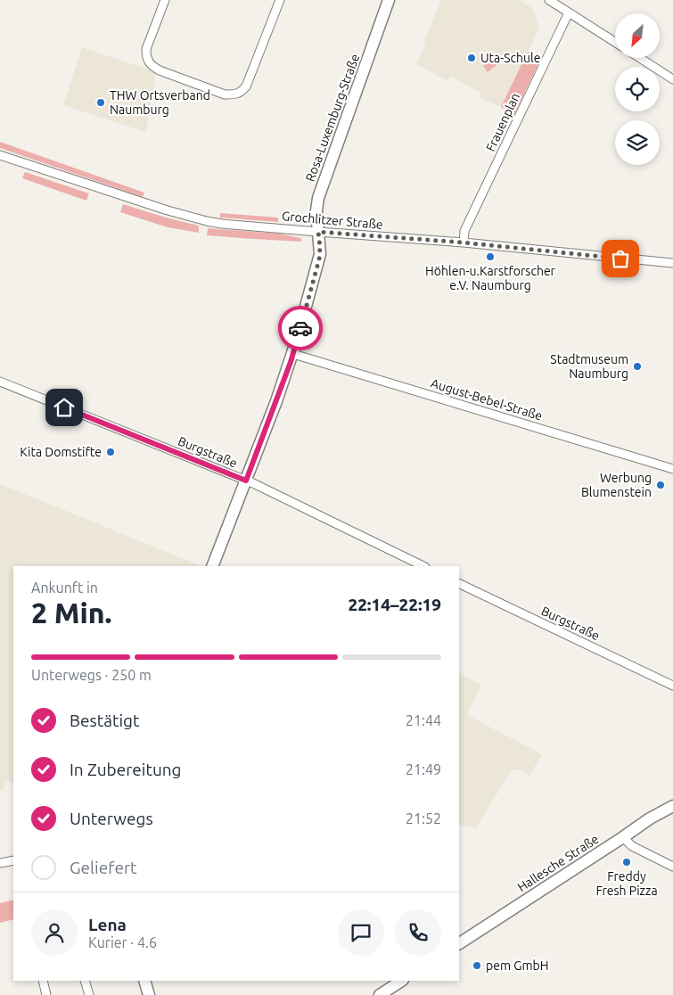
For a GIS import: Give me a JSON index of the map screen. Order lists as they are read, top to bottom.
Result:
{
  "streets": {
    "main road": ["Rosa-Luxemburg-Straße", "Hallesche Straße"],
    "street": [
      "Frauenplan",
      "Grochlitzer Straße",
      "August-Bebel-Straße",
      "Burgstraße"
    ]
  },
  "crossings": [
    ["Rosa-Luxemburg-Straße", "Grochlitzer Straße"],
    ["Rosa-Luxemburg-Straße", "August-Bebel-Straße"],
    ["Rosa-Luxemburg-Straße", "Burgstraße"],
    ["Frauenplan", "Grochlitzer Straße"]
  ],
  "places": [
    "Uta-Schule",
    "THW Ortsverband Naumburg",
    "Höhlen-u.Karstforscher e.V. Naumburg",
    "Stadtmuseum Naumburg",
    "Kita Domstifte",
    "Werbung Blumenstein",
    "Freddy Fresh Pizza",
    "pem GmbH"
  ],
  "north": "bottom left",
  "page": {
    "heading": ["2 Min.", "Ankunft in", "22:14–22:19"],
    "panel": ["Lena", "Kurier · 4.6"],
    "bar": "Unterwegs · 250 m",
    "list": [
      ["Bestätigt", "21:44"],
      ["In Zubereitung", "21:49"],
      ["Unterwegs", "21:52"],
      "Geliefert"
    ]
  }
}
